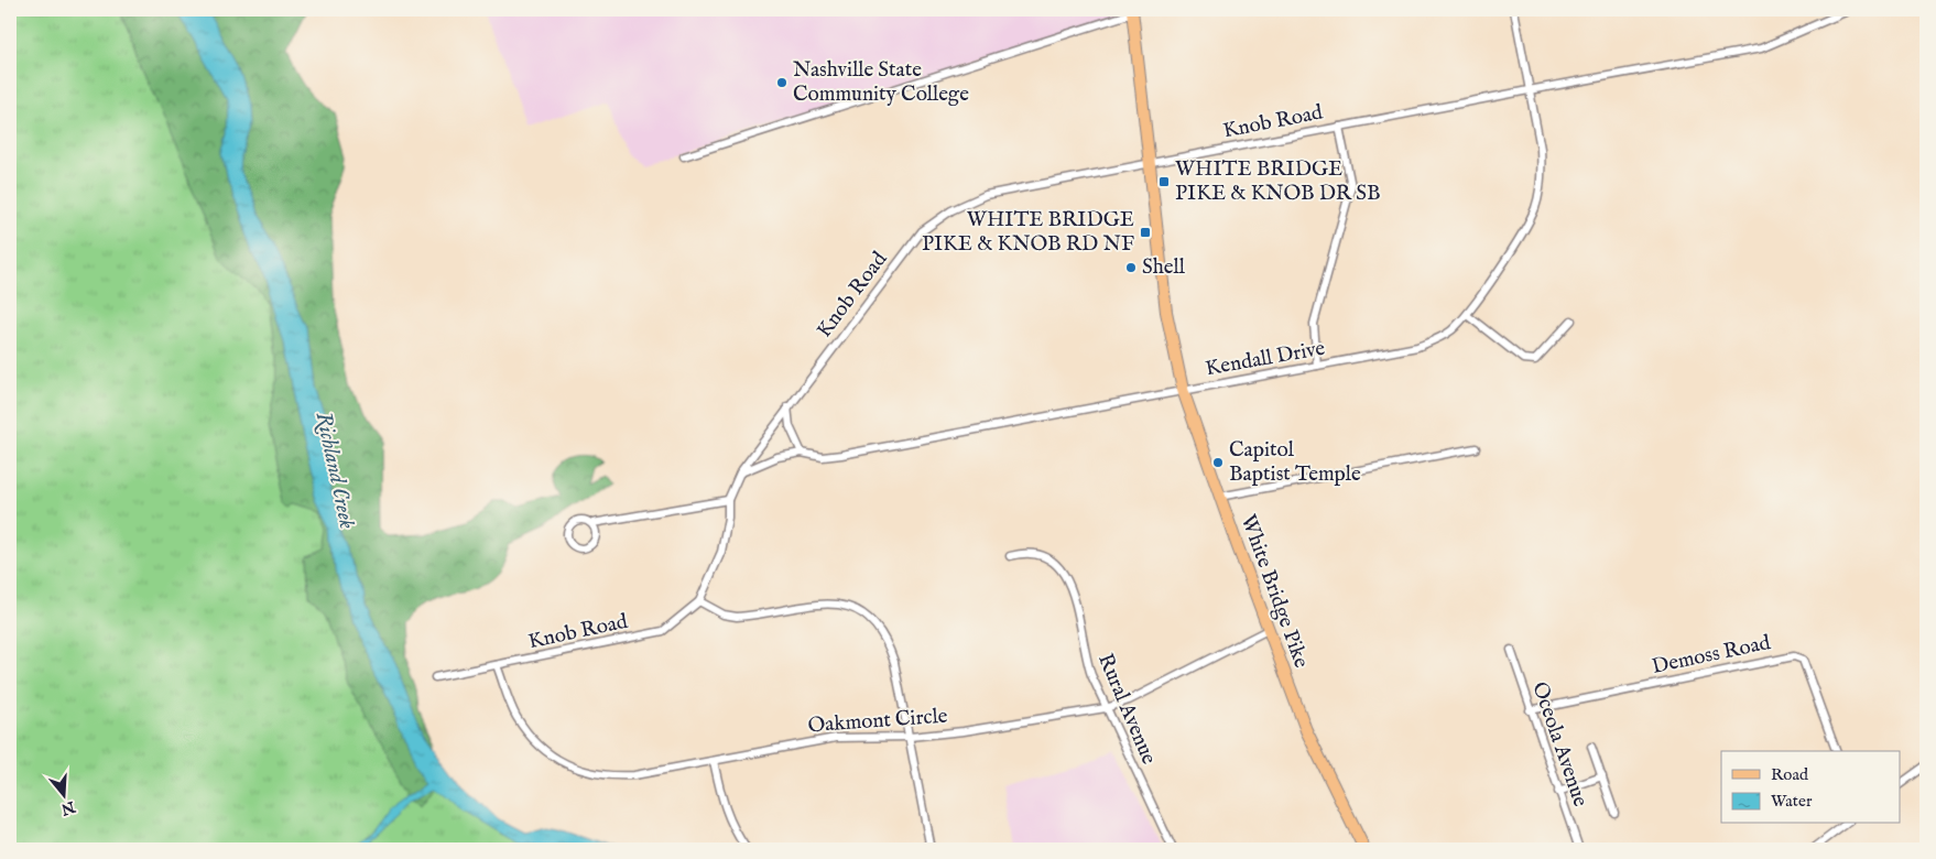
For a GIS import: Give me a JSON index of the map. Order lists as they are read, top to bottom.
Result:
{
  "streets": {
    "main road": ["White Bridge Pike"],
    "street": [
      "Knob Road",
      "Kendall Drive",
      "Demoss Road",
      "Rural Avenue",
      "Oakmont Circle",
      "Oceola Avenue"
    ]
  },
  "crossings": [
    ["Knob Road", "Kendall Drive"],
    ["Knob Road", "White Bridge Pike"],
    ["Knob Road", "Oakmont Circle"],
    ["Kendall Drive", "White Bridge Pike"],
    ["White Bridge Pike", "Oakmont Circle"],
    ["Demoss Road", "Oceola Avenue"],
    ["Rural Avenue", "Oakmont Circle"]
  ],
  "water": ["Richland Creek"],
  "places": {
    "other": ["Nashville State Community College", "Shell", "Capitol Baptist Temple"],
    "transit": ["WHITE BRIDGE PIKE & KNOB DR SB", "WHITE BRIDGE PIKE & KNOB RD NF"]
  },
  "legend": ["Road", "Water"],
  "north": "bottom"
}
